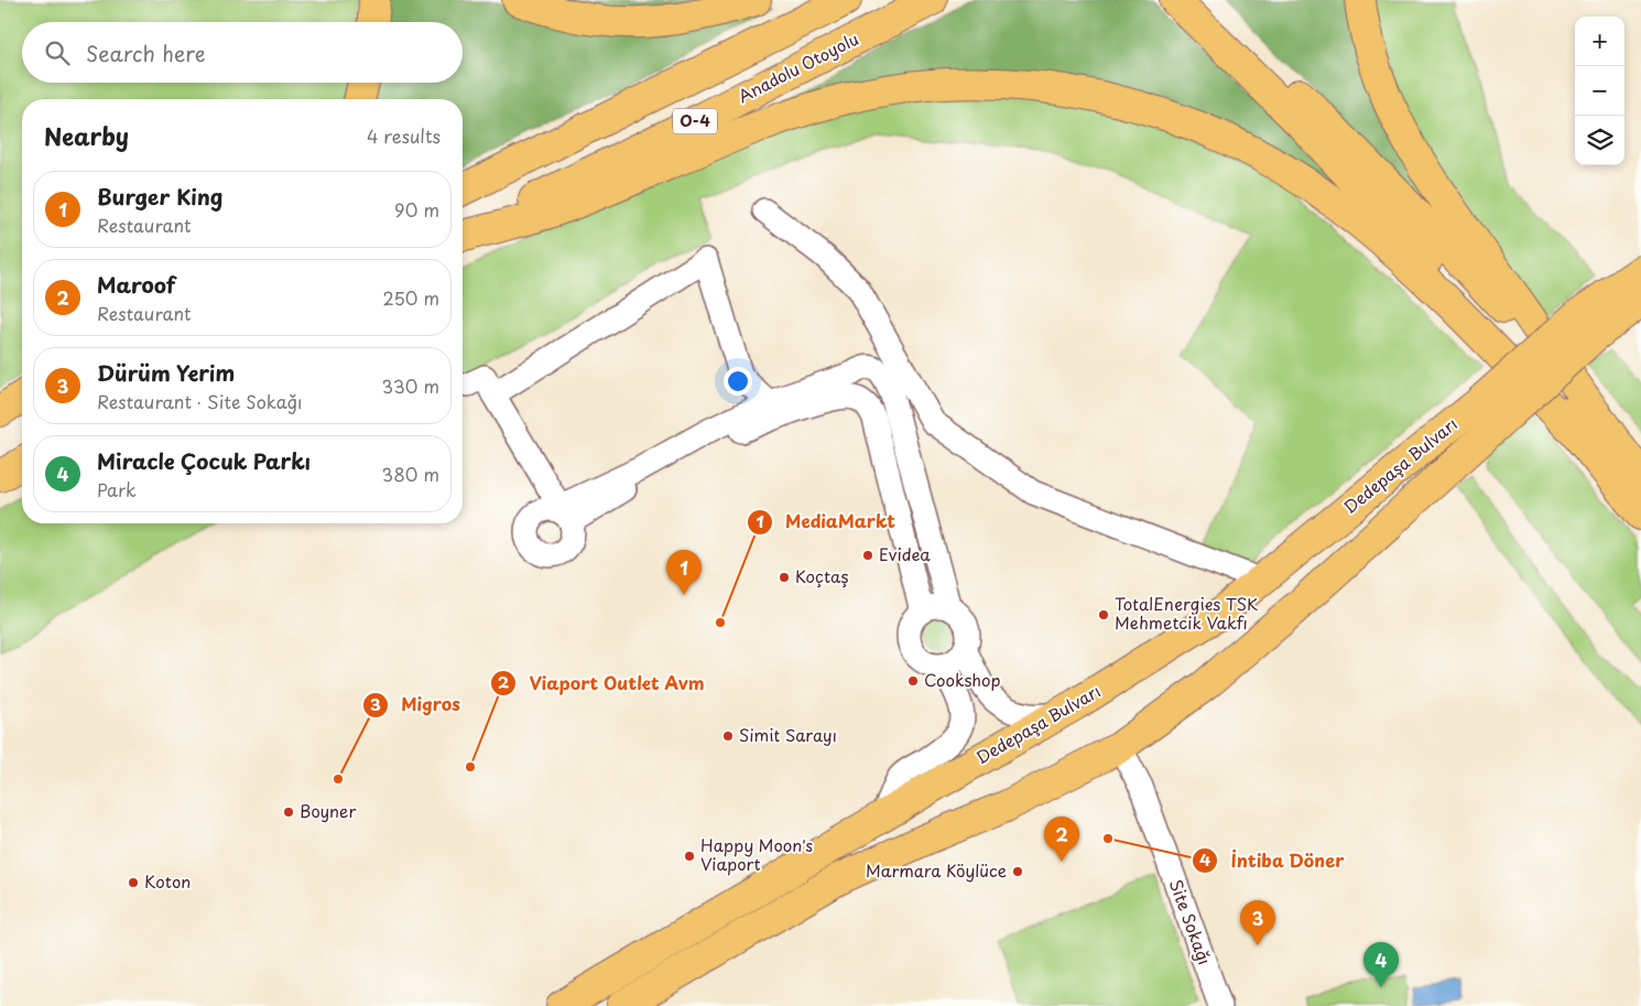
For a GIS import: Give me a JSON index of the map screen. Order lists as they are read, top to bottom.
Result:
{
  "streets": {
    "main road": ["Anadolu Otoyolu", "O-4", "Dedepaşa Bulvarı"],
    "street": ["Site Sokağı"]
  },
  "crossings": [
    ["Dedepaşa Bulvarı", "Site Sokağı"]
  ],
  "places": [
    "Evidea",
    "Koçtaş",
    "TotalEnergies TSK Mehmetcik Vakfı",
    "MediaMarkt",
    "Cookshop",
    "Simit Sarayı",
    "Viaport Outlet Avm",
    "Migros",
    "Boyner",
    "İntiba Döner",
    "Happy Moon's Viaport",
    "Marmara Köylüce",
    "Koton"
  ],
  "page": {
    "map_buttons": ["+", "−"],
    "search": "Search here",
    "heading": ["Nearby", "4 results"],
    "list": [
      {
        "mark": "1",
        "name": "Burger King",
        "note": "Restaurant",
        "value": "90 m"
      },
      {
        "mark": "2",
        "name": "Maroof",
        "note": "Restaurant",
        "value": "250 m"
      },
      {
        "mark": "3",
        "name": "Dürüm Yerim",
        "note": "Restaurant · Site Sokağı",
        "value": "330 m"
      },
      {
        "mark": "4",
        "name": "Miracle Çocuk Parkı",
        "note": "Park",
        "value": "380 m"
      }
    ],
    "pins": [
      "1",
      "2",
      "3",
      "4"
    ]
  }
}
